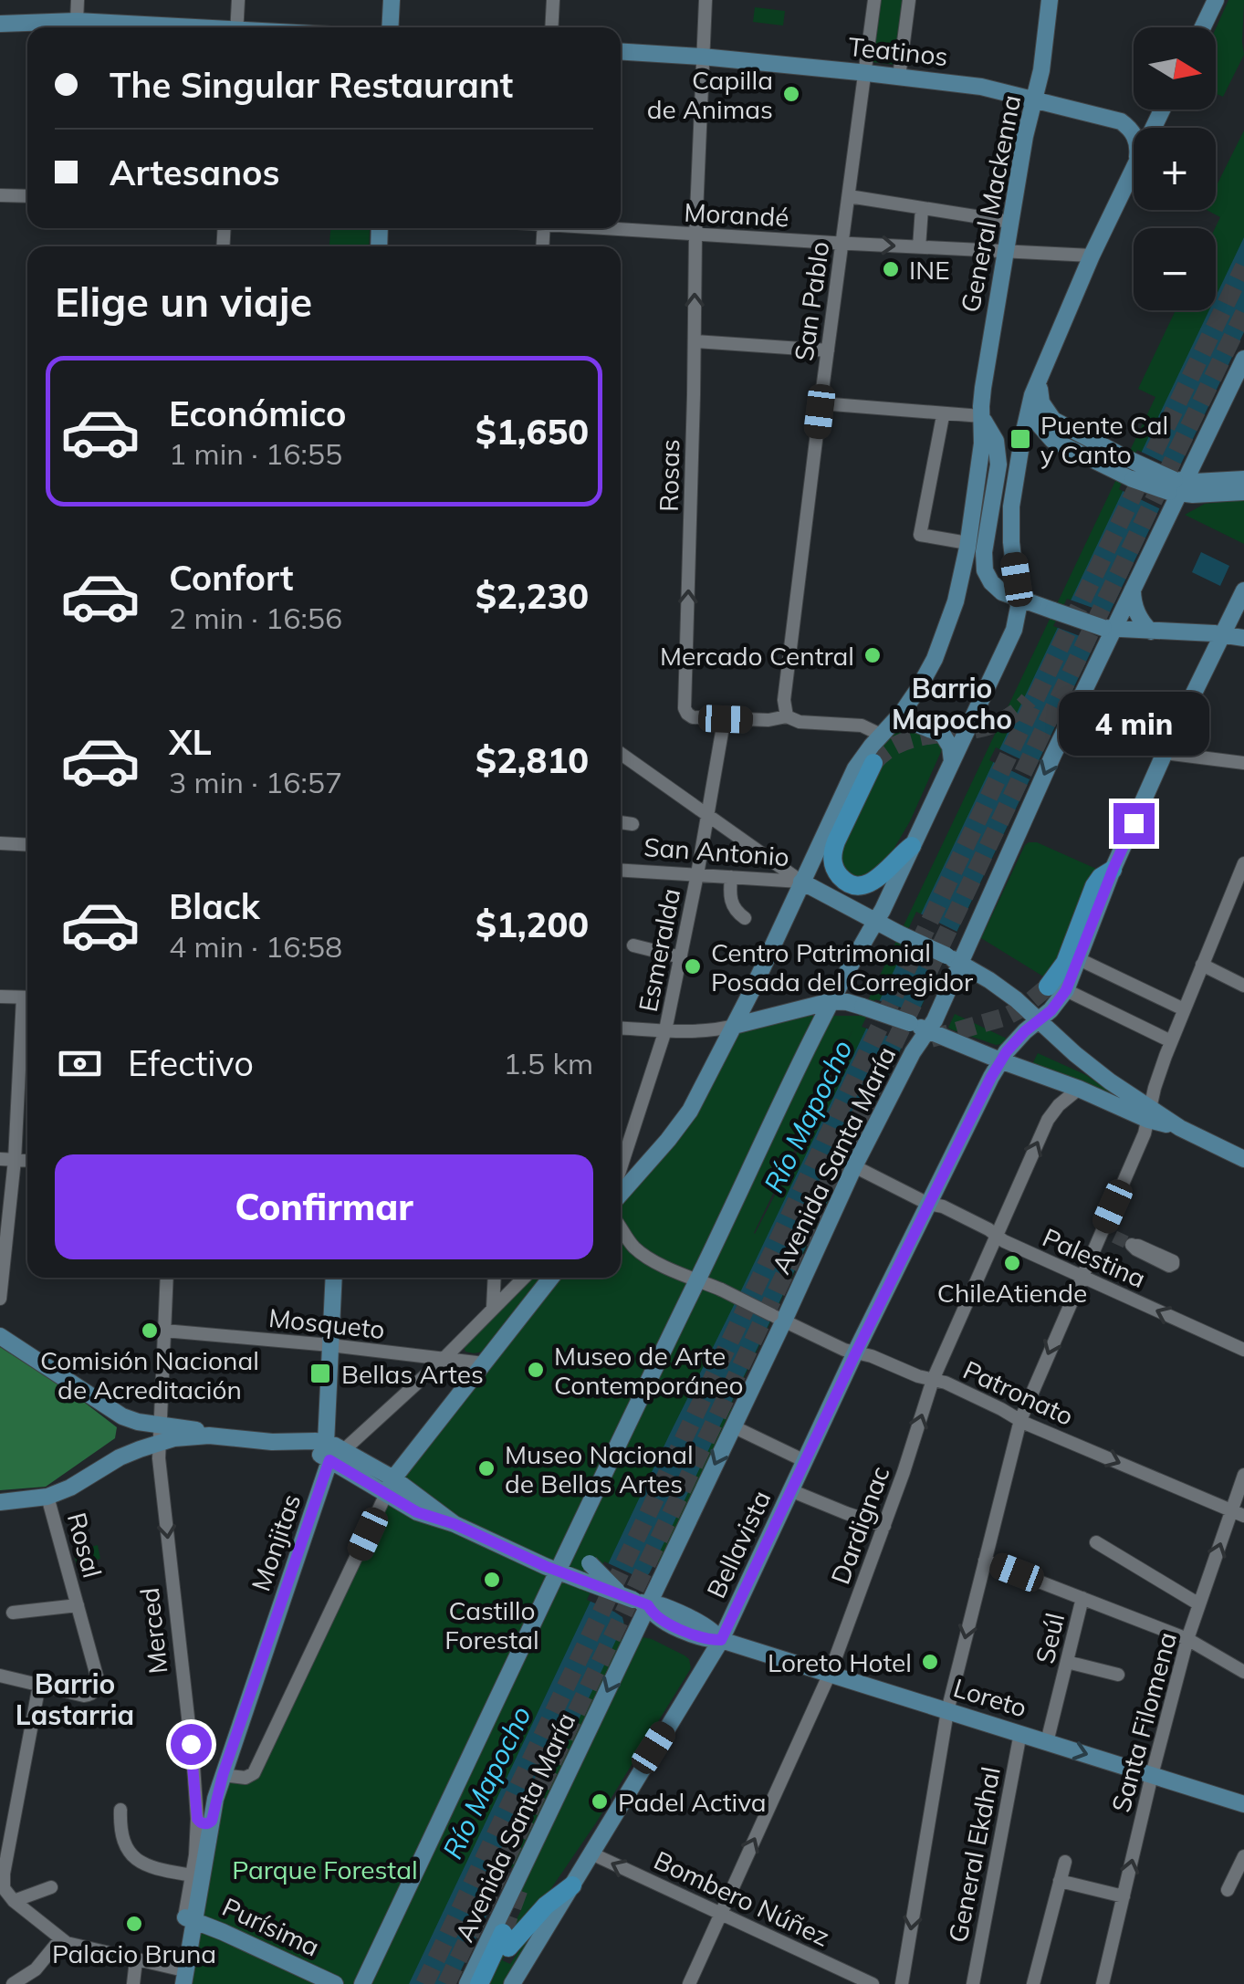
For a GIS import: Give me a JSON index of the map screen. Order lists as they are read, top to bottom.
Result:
{
  "streets": {
    "main road": [
      "Teatinos",
      "General Mackenna",
      "San Antonio",
      "Avenida Santa María",
      "Monjitas",
      "Bellavista",
      "Merced",
      "Loreto",
      "Purísima"
    ],
    "street": [
      "Morandé",
      "San Pablo",
      "Rosas",
      "Esmeralda",
      "Palestina",
      "Mosqueto",
      "Patronato",
      "Dardignac",
      "Rosal",
      "Seúl",
      "Santa Filomena",
      "General Ekdhal",
      "Bombero Núñez"
    ]
  },
  "crossings": [
    ["Teatinos", "General Mackenna"],
    ["Teatinos", "San Pablo"],
    ["Teatinos", "Rosas"],
    ["General Mackenna", "Morandé"],
    ["General Mackenna", "San Antonio"],
    ["Morandé", "San Pablo"],
    ["Morandé", "Rosas"],
    ["Rosas", "Esmeralda"],
    ["San Antonio", "Esmeralda"],
    ["San Antonio", "Avenida Santa María"],
    ["San Antonio", "Bellavista"],
    ["Avenida Santa María", "Palestina"],
    ["Avenida Santa María", "Patronato"],
    ["Avenida Santa María", "Loreto"],
    ["Palestina", "Dardignac"],
    ["Palestina", "Bellavista"],
    ["Mosqueto", "Monjitas"],
    ["Mosqueto", "Merced"],
    ["Patronato", "Dardignac"],
    ["Patronato", "Bellavista"],
    ["Patronato", "Santa Filomena"],
    ["Dardignac", "Loreto"],
    ["Dardignac", "Bombero Núñez"],
    ["Monjitas", "Merced"],
    ["Bellavista", "Loreto"],
    ["Bellavista", "Bombero Núñez"],
    ["Merced", "Purísima"],
    ["Seúl", "Loreto"],
    ["Loreto", "Santa Filomena"],
    ["Loreto", "General Ekdhal"]
  ],
  "one_way": [
    "Rosas",
    "Palestina",
    "Merced",
    "Santa Filomena",
    "Bombero Núñez"
  ],
  "districts": ["Barrio Mapocho", "Barrio Lastarria"],
  "water": ["Río Mapocho"],
  "parks": ["Parque Forestal"],
  "places": {
    "other": [
      "Capilla de Animas",
      "INE",
      "Mercado Central",
      "Centro Patrimonial Posada del Corregidor",
      "ChileAtiende",
      "Comisión Nacional de Acreditación",
      "Museo de Arte Contemporáneo",
      "Museo Nacional de Bellas Artes",
      "Castillo Forestal",
      "Loreto Hotel",
      "Padel Activa",
      "Palacio Bruna"
    ],
    "transit": ["Puente Cal y Canto", "Bellas Artes"]
  },
  "north": "right",
  "page": {
    "map_buttons": ["+", "−"],
    "banner": ["The Singular Restaurant", "Artesanos"],
    "heading": "Elige un viaje",
    "list": [
      {
        "name": "Económico",
        "note": "1 min · 16:55",
        "value": "$1,650"
      },
      {
        "name": "Confort",
        "note": "2 min · 16:56",
        "value": "$2,230"
      },
      {
        "name": "XL",
        "note": "3 min · 16:57",
        "value": "$2,810"
      },
      {
        "name": "Black",
        "note": "4 min · 16:58",
        "value": "$1,200"
      }
    ],
    "bubble": "4 min",
    "pay": ["Efectivo", "1.5 km"],
    "buttons": "Confirmar"
  }
}
